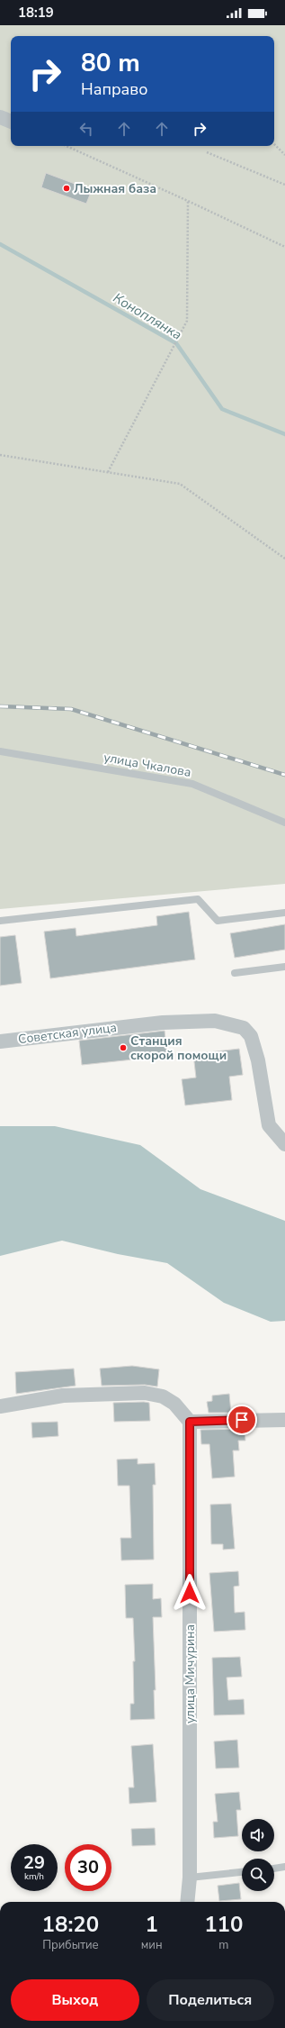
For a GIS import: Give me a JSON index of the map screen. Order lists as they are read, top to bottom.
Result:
{
  "streets": {
    "street": ["Советская улица", "улица Мичурина"],
    "lane": ["улица Чкалова"]
  },
  "water": ["Коноплянка"],
  "places": ["Лыжная база", "Станция скорой помощи"],
  "page": {
    "status": "18:19",
    "turn": ["80 m", "Направо"],
    "speed": "29 km/h",
    "limit": "30",
    "eta": [
      "18:20",
      "Прибытие",
      "1",
      "мин",
      "110",
      "m"
    ],
    "buttons": ["Выход", "Поделиться"]
  }
}
